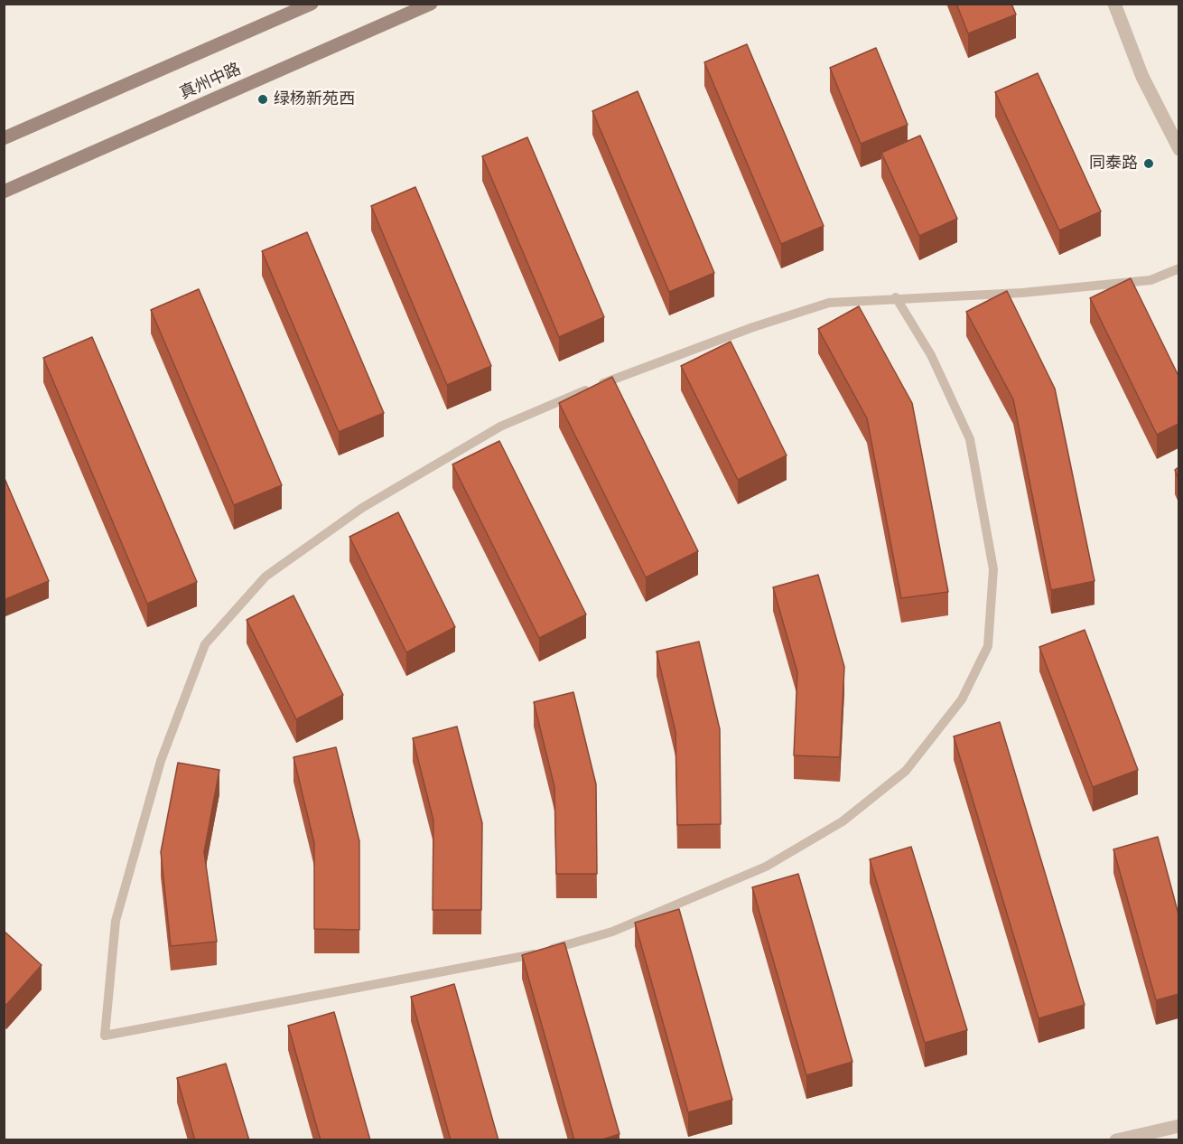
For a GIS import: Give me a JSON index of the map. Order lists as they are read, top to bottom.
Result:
{
  "streets": {
    "main road": ["真州中路"]
  },
  "places": ["绿杨新苑西", "同泰路"]
}
